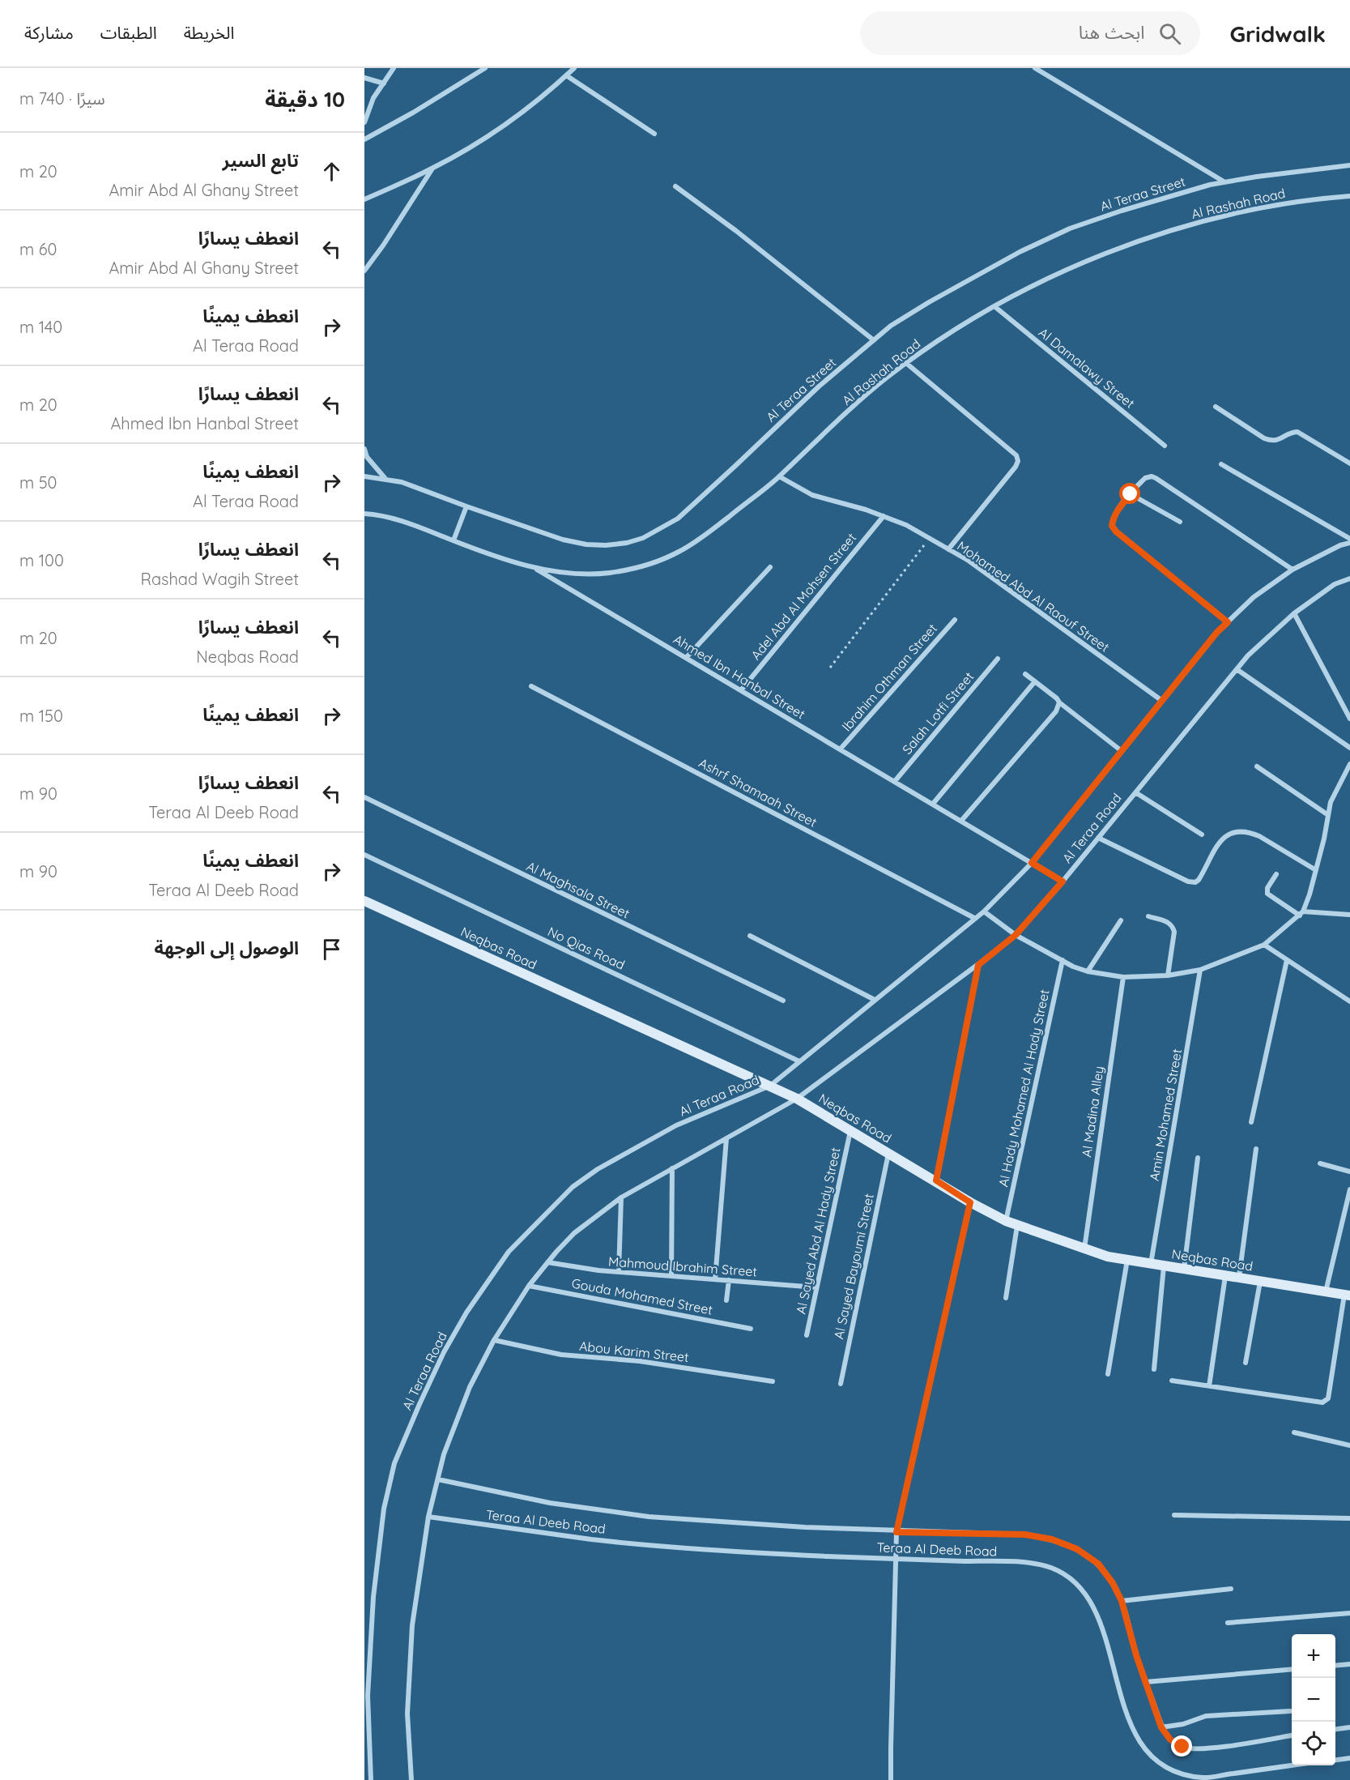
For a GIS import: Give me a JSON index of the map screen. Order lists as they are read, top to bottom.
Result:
{
  "streets": {
    "street": [
      "Al Teraa Street",
      "Al Rashah Road",
      "Al Damalawy Street",
      "Adel Abd Al Mohsen Street",
      "Mohamed Abd Al Raouf Street",
      "Ahmed Ibn Hanbal Street",
      "Ibrahim Othman Street",
      "Salah Lotfi Street",
      "Ashrf Shamaah Street",
      "Al Teraa Road",
      "Al Maghsala Street",
      "Neqbas Road",
      "No Qias Road",
      "Al Hady Mohamed Al Hady Street",
      "Al Madina Alley",
      "Amin Mohamed Street",
      "Al Sayed Abd Al Hady Street",
      "Mahmoud Ibrahim Street",
      "Al Sayed Bayoumi Street",
      "Gouda Mohamed Street",
      "Abou Karim Street",
      "Teraa Al Deeb Road"
    ]
  },
  "crossings": [
    ["Al Teraa Street", "Al Rashah Road"],
    ["Al Rashah Road", "Al Damalawy Street"],
    ["Al Rashah Road", "Mohamed Abd Al Raouf Street"],
    ["Al Rashah Road", "Ahmed Ibn Hanbal Street"],
    ["Adel Abd Al Mohsen Street", "Mohamed Abd Al Raouf Street"],
    ["Adel Abd Al Mohsen Street", "Ahmed Ibn Hanbal Street"],
    ["Mohamed Abd Al Raouf Street", "Al Teraa Road"],
    ["Ahmed Ibn Hanbal Street", "Ibrahim Othman Street"],
    ["Ahmed Ibn Hanbal Street", "Salah Lotfi Street"],
    ["Ahmed Ibn Hanbal Street", "Al Teraa Road"],
    ["Ashrf Shamaah Street", "Al Teraa Road"],
    ["Al Teraa Road", "Neqbas Road"],
    ["Al Teraa Road", "No Qias Road"],
    ["Al Teraa Road", "Mahmoud Ibrahim Street"],
    ["Al Teraa Road", "Gouda Mohamed Street"],
    ["Al Teraa Road", "Abou Karim Street"],
    ["Al Teraa Road", "Teraa Al Deeb Road"],
    ["Neqbas Road", "Al Hady Mohamed Al Hady Street"],
    ["Neqbas Road", "Al Madina Alley"],
    ["Neqbas Road", "Amin Mohamed Street"],
    ["Neqbas Road", "Al Sayed Abd Al Hady Street"],
    ["Neqbas Road", "Al Sayed Bayoumi Street"],
    ["Al Sayed Abd Al Hady Street", "Mahmoud Ibrahim Street"],
    ["Mahmoud Ibrahim Street", "Gouda Mohamed Street"]
  ],
  "page": {
    "header": "Gridwalk",
    "search": "ابحث هنا",
    "nav": ["الخريطة", "الطبقات", "مشاركة"],
    "heading": ["10 دقيقة", "سيرًا · 740 m"],
    "list": [
      ["تابع السير", "Amir Abd Al Ghany Street", "20 m"],
      ["انعطف يسارًا", "Amir Abd Al Ghany Street", "60 m"],
      ["انعطف يمينًا", "Al Teraa Road", "140 m"],
      ["انعطف يسارًا", "Ahmed Ibn Hanbal Street", "20 m"],
      ["انعطف يمينًا", "Al Teraa Road", "50 m"],
      ["انعطف يسارًا", "Rashad Wagih Street", "100 m"],
      ["انعطف يسارًا", "Neqbas Road", "20 m"],
      ["انعطف يمينًا", "150 m"],
      ["انعطف يسارًا", "Teraa Al Deeb Road", "90 m"],
      ["انعطف يمينًا", "Teraa Al Deeb Road", "90 m"],
      "الوصول إلى الوجهة"
    ],
    "map_buttons": ["+", "−"]
  }
}
